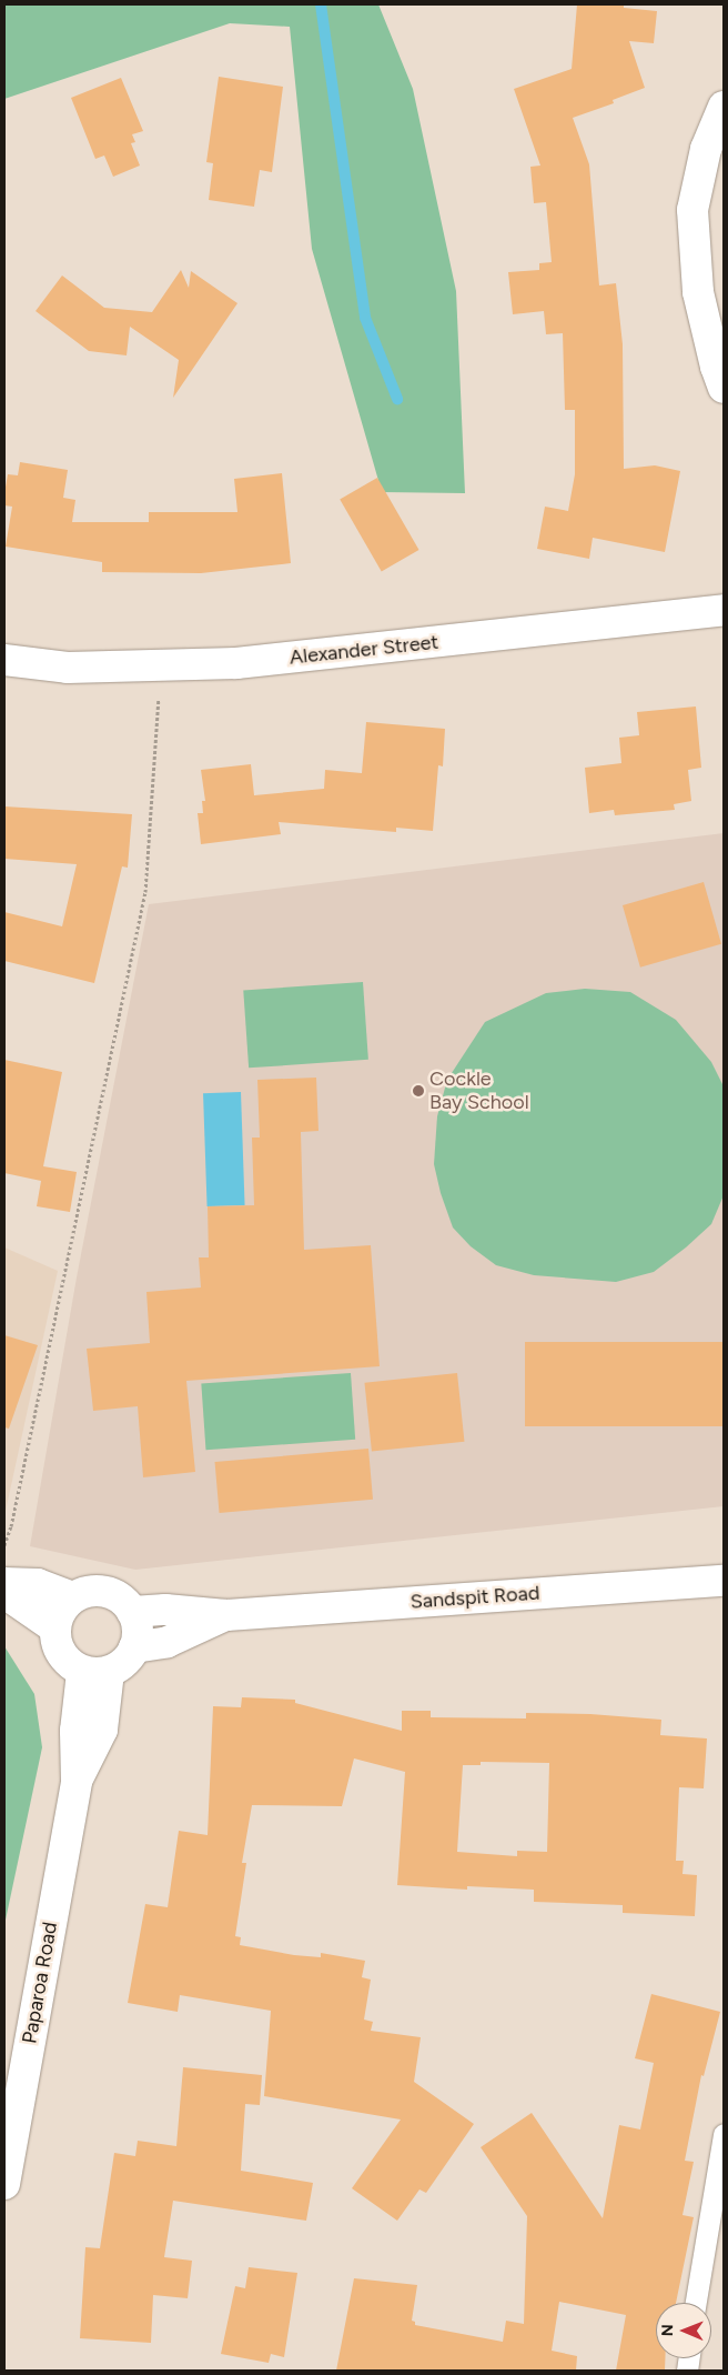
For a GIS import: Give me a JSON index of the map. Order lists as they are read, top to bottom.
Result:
{
  "streets": {
    "main road": ["Alexander Street", "Sandspit Road", "Paparoa Road"]
  },
  "crossings": [
    ["Sandspit Road", "Paparoa Road"]
  ],
  "places": ["Cockle Bay School"],
  "north": "left"
}
